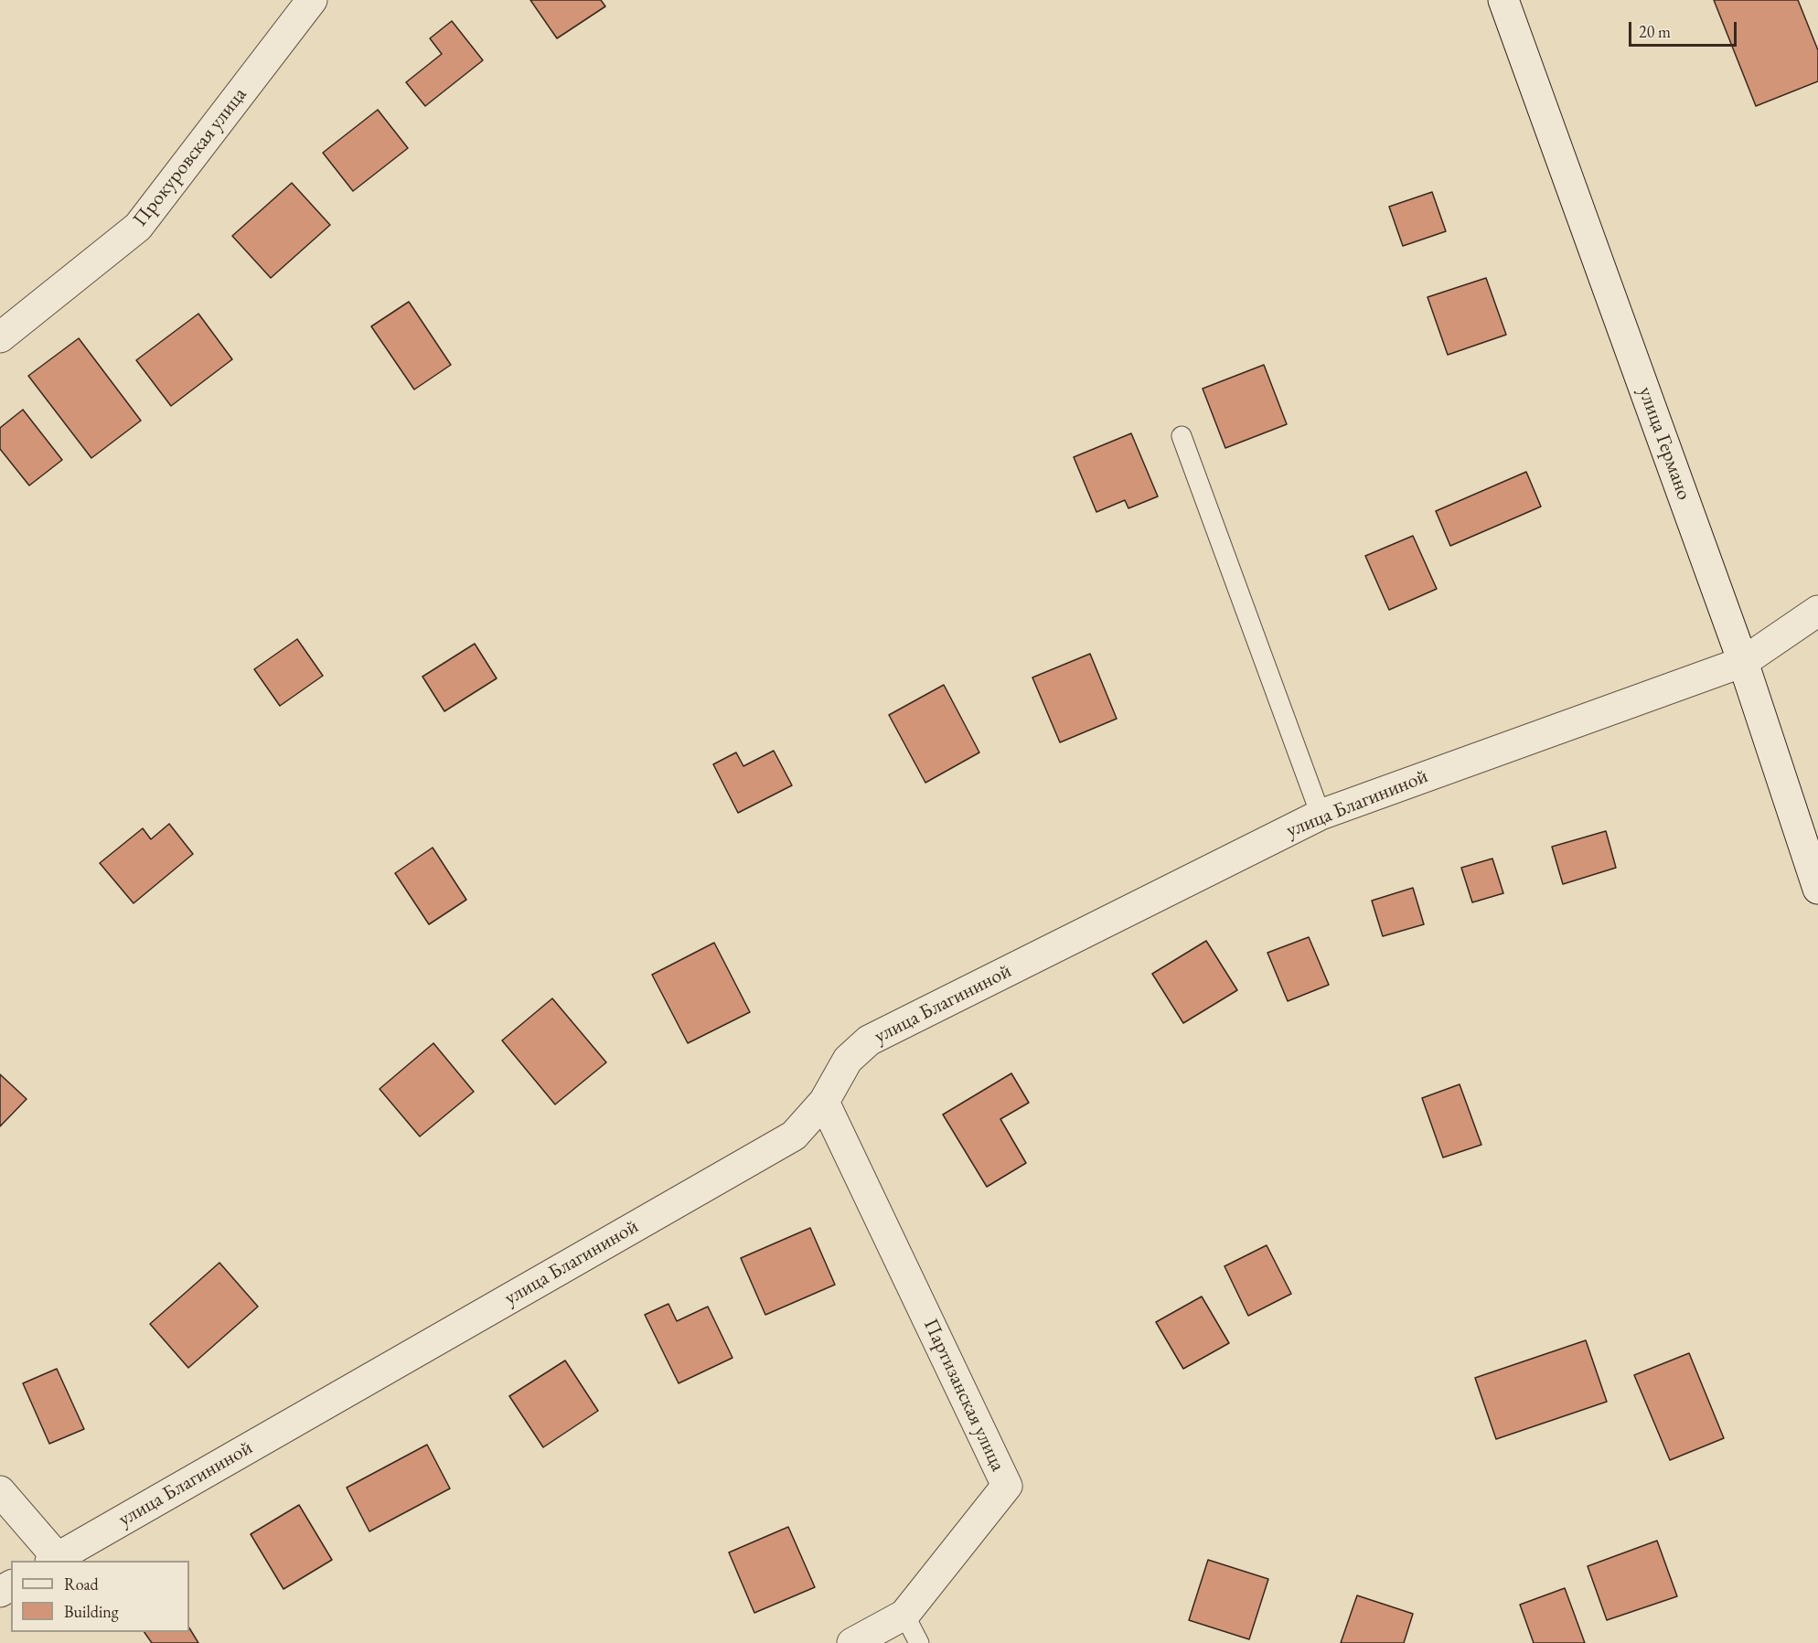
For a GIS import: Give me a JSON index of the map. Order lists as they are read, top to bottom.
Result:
{
  "streets": {
    "street": [
      "Прокуровская улица",
      "улица Германо",
      "улица Благининой",
      "Партизанская улица"
    ]
  },
  "crossings": [
    ["улица Германо", "улица Благининой"],
    ["улица Благининой", "Партизанская улица"]
  ],
  "legend": ["Road", "Building"],
  "scale_bar": "20 m"
}
